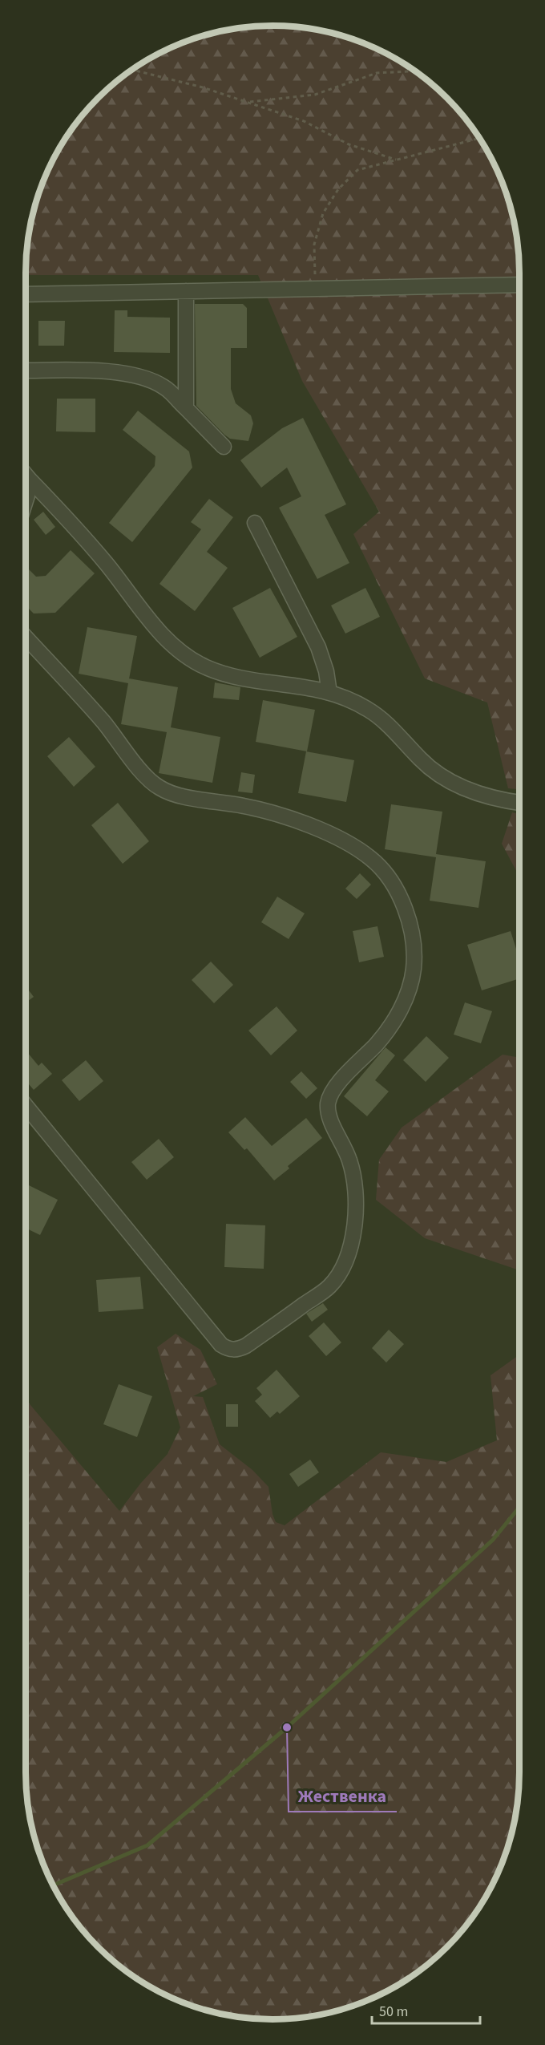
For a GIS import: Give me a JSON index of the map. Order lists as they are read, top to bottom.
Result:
{
  "places": ["Жественка"],
  "scale_bar": "50 m"
}
